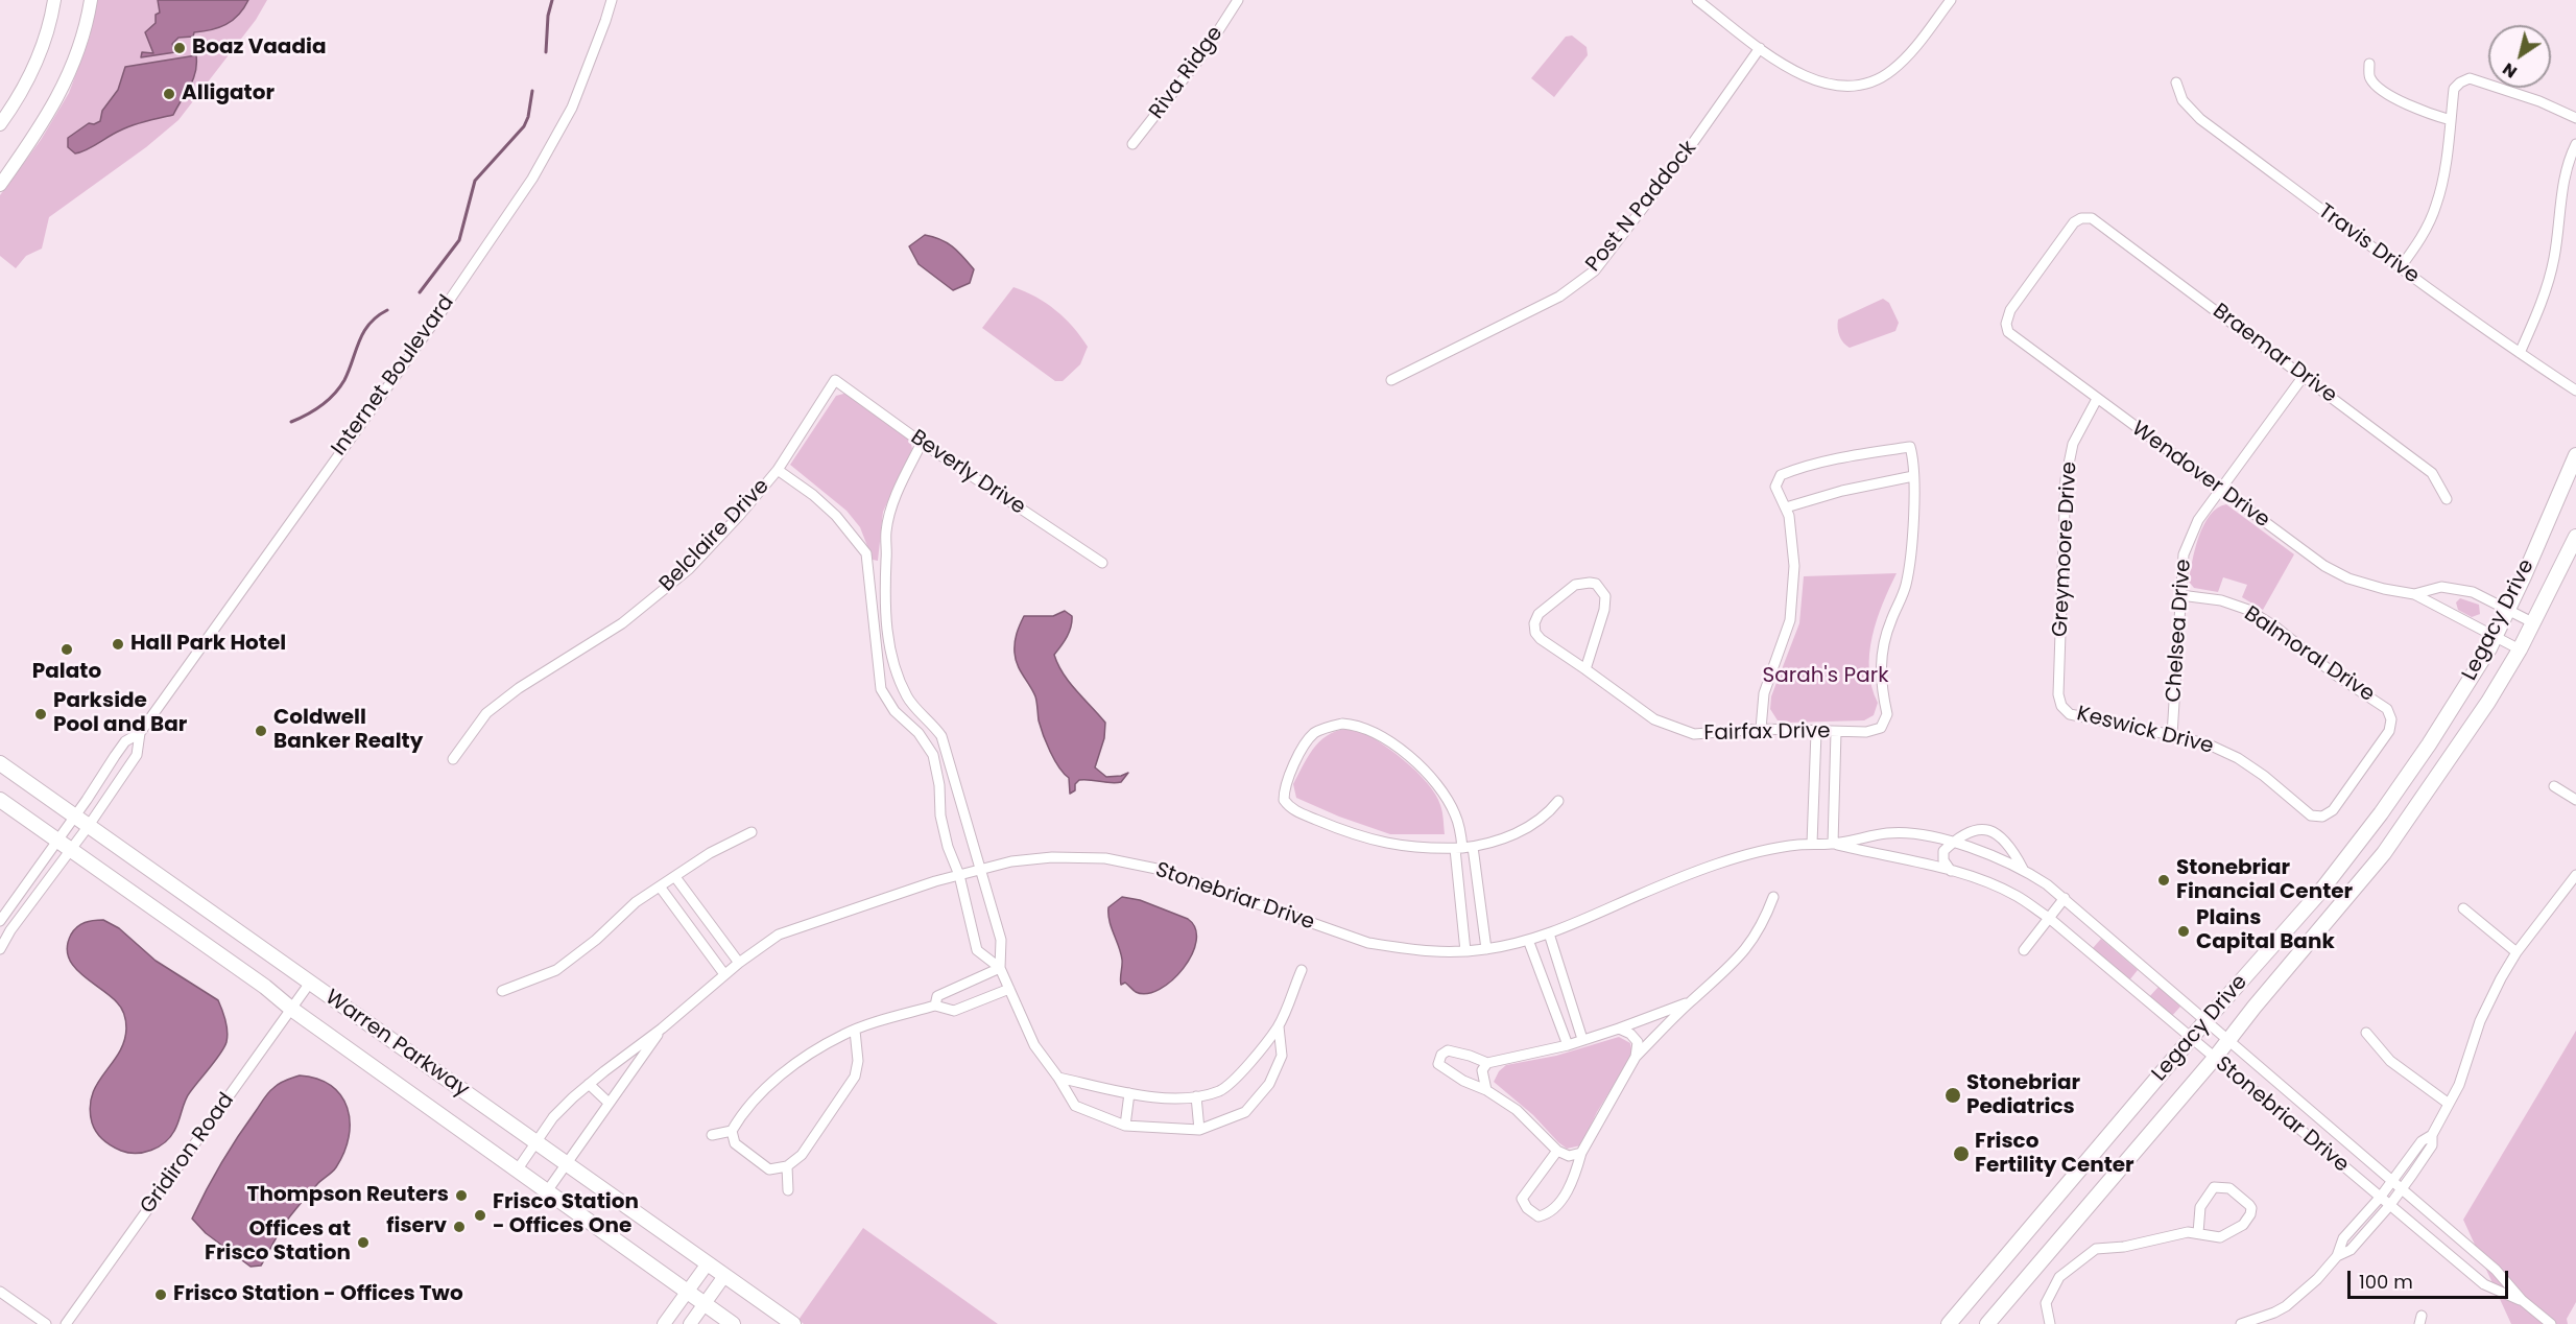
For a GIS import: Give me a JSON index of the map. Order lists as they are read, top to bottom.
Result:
{
  "streets": {
    "main road": ["Legacy Drive", "Warren Parkway"],
    "street": [
      "Riva Ridge",
      "Post N Paddock",
      "Travis Drive",
      "Braemar Drive",
      "Internet Boulevard",
      "Beverly Drive",
      "Wendover Drive",
      "Belclaire Drive",
      "Greymoore Drive",
      "Chelsea Drive",
      "Balmoral Drive",
      "Keswick Drive",
      "Fairfax Drive",
      "Stonebriar Drive",
      "Gridiron Road"
    ]
  },
  "crossings": [
    ["Braemar Drive", "Wendover Drive"],
    ["Braemar Drive", "Chelsea Drive"],
    ["Internet Boulevard", "Warren Parkway"],
    ["Beverly Drive", "Belclaire Drive"],
    ["Wendover Drive", "Greymoore Drive"],
    ["Wendover Drive", "Legacy Drive"],
    ["Wendover Drive", "Chelsea Drive"],
    ["Greymoore Drive", "Keswick Drive"],
    ["Legacy Drive", "Stonebriar Drive"],
    ["Chelsea Drive", "Balmoral Drive"],
    ["Chelsea Drive", "Keswick Drive"],
    ["Balmoral Drive", "Keswick Drive"],
    ["Stonebriar Drive", "Warren Parkway"],
    ["Warren Parkway", "Gridiron Road"]
  ],
  "parks": ["Sarah's Park"],
  "places": [
    "Boaz Vaadia",
    "Alligator",
    "Hall Park Hotel",
    "Palato",
    "Parkside Pool and Bar",
    "Coldwell Banker Realty",
    "Stonebriar Financial Center",
    "Plains Capital Bank",
    "Stonebriar Pediatrics",
    "Frisco Fertility Center",
    "Thompson Reuters",
    "Frisco Station - Offices One",
    "fiserv",
    "Offices at Frisco Station",
    "Frisco Station - Offices Two"
  ],
  "scale_bar": "100 m",
  "north": "bottom left"
}
